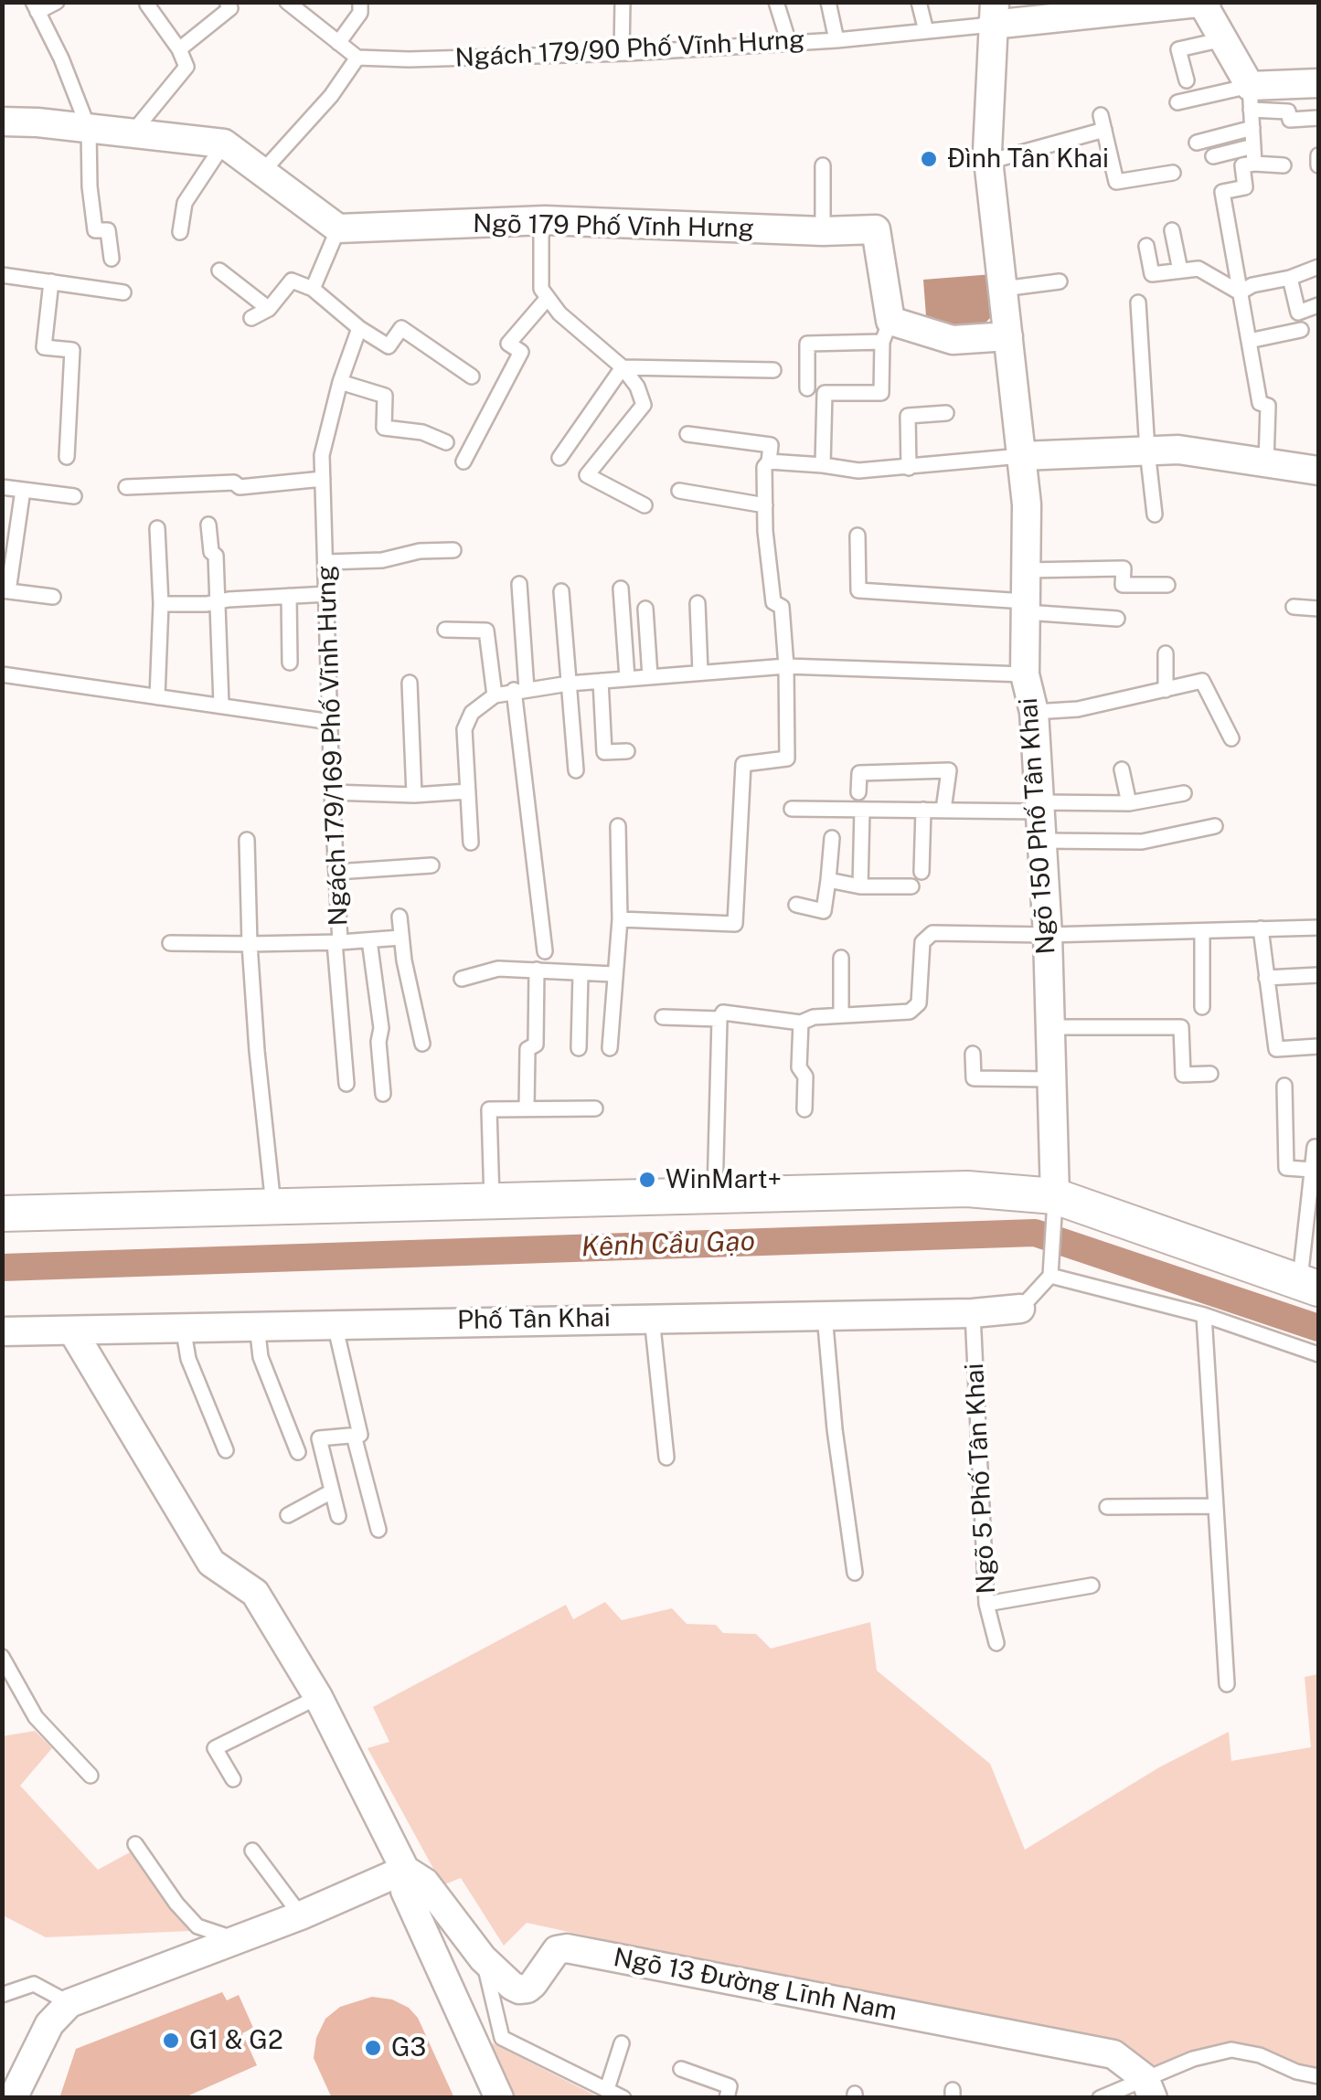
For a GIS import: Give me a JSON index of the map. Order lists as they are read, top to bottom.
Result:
{
  "streets": {
    "street": [
      "Ngõ 179 Phố Vĩnh Hưng",
      "Ngõ 150 Phố Tân Khai",
      "Phố Tân Khai",
      "Ngõ 13 Đường Lĩnh Nam"
    ],
    "lane": ["Ngách 179/90 Phố Vĩnh Hưng", "Ngách 179/169 Phố Vĩnh Hưng", "Ngõ 5 Phố Tân Khai"]
  },
  "crossings": [
    ["Phố Tân Khai", "Ngõ 5 Phố Tân Khai"]
  ],
  "water": ["Kênh Cầu Gạo"],
  "places": [
    "Đình Tân Khai",
    "WinMart+",
    "G1 & G2",
    "G3"
  ]
}
